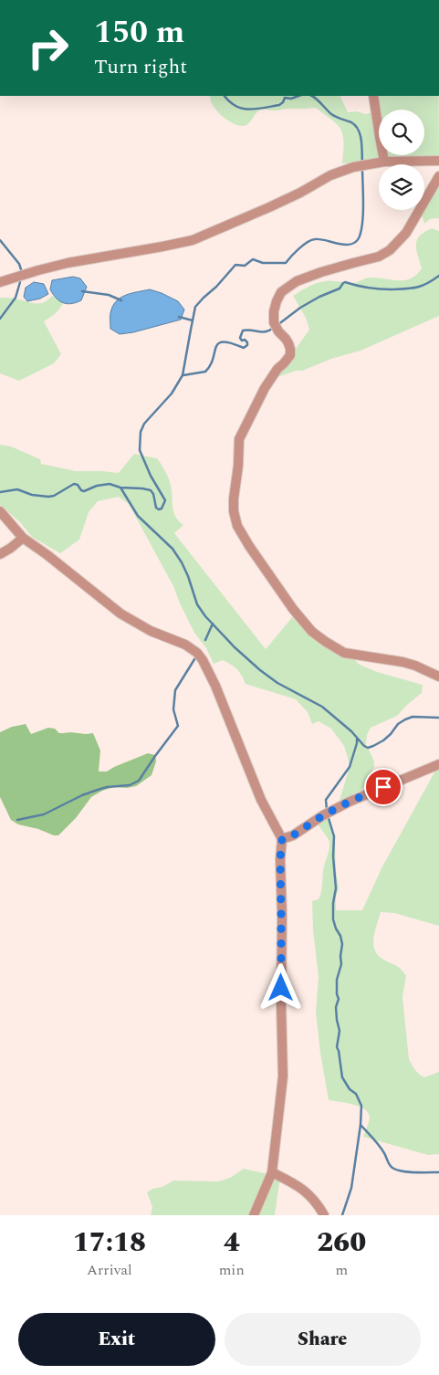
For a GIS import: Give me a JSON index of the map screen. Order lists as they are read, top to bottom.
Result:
{
  "page": {
    "turn": ["150 m", "Turn right"],
    "eta": [
      "17:18",
      "Arrival",
      "4",
      "min",
      "260",
      "m"
    ],
    "buttons": ["Exit", "Share"]
  }
}
